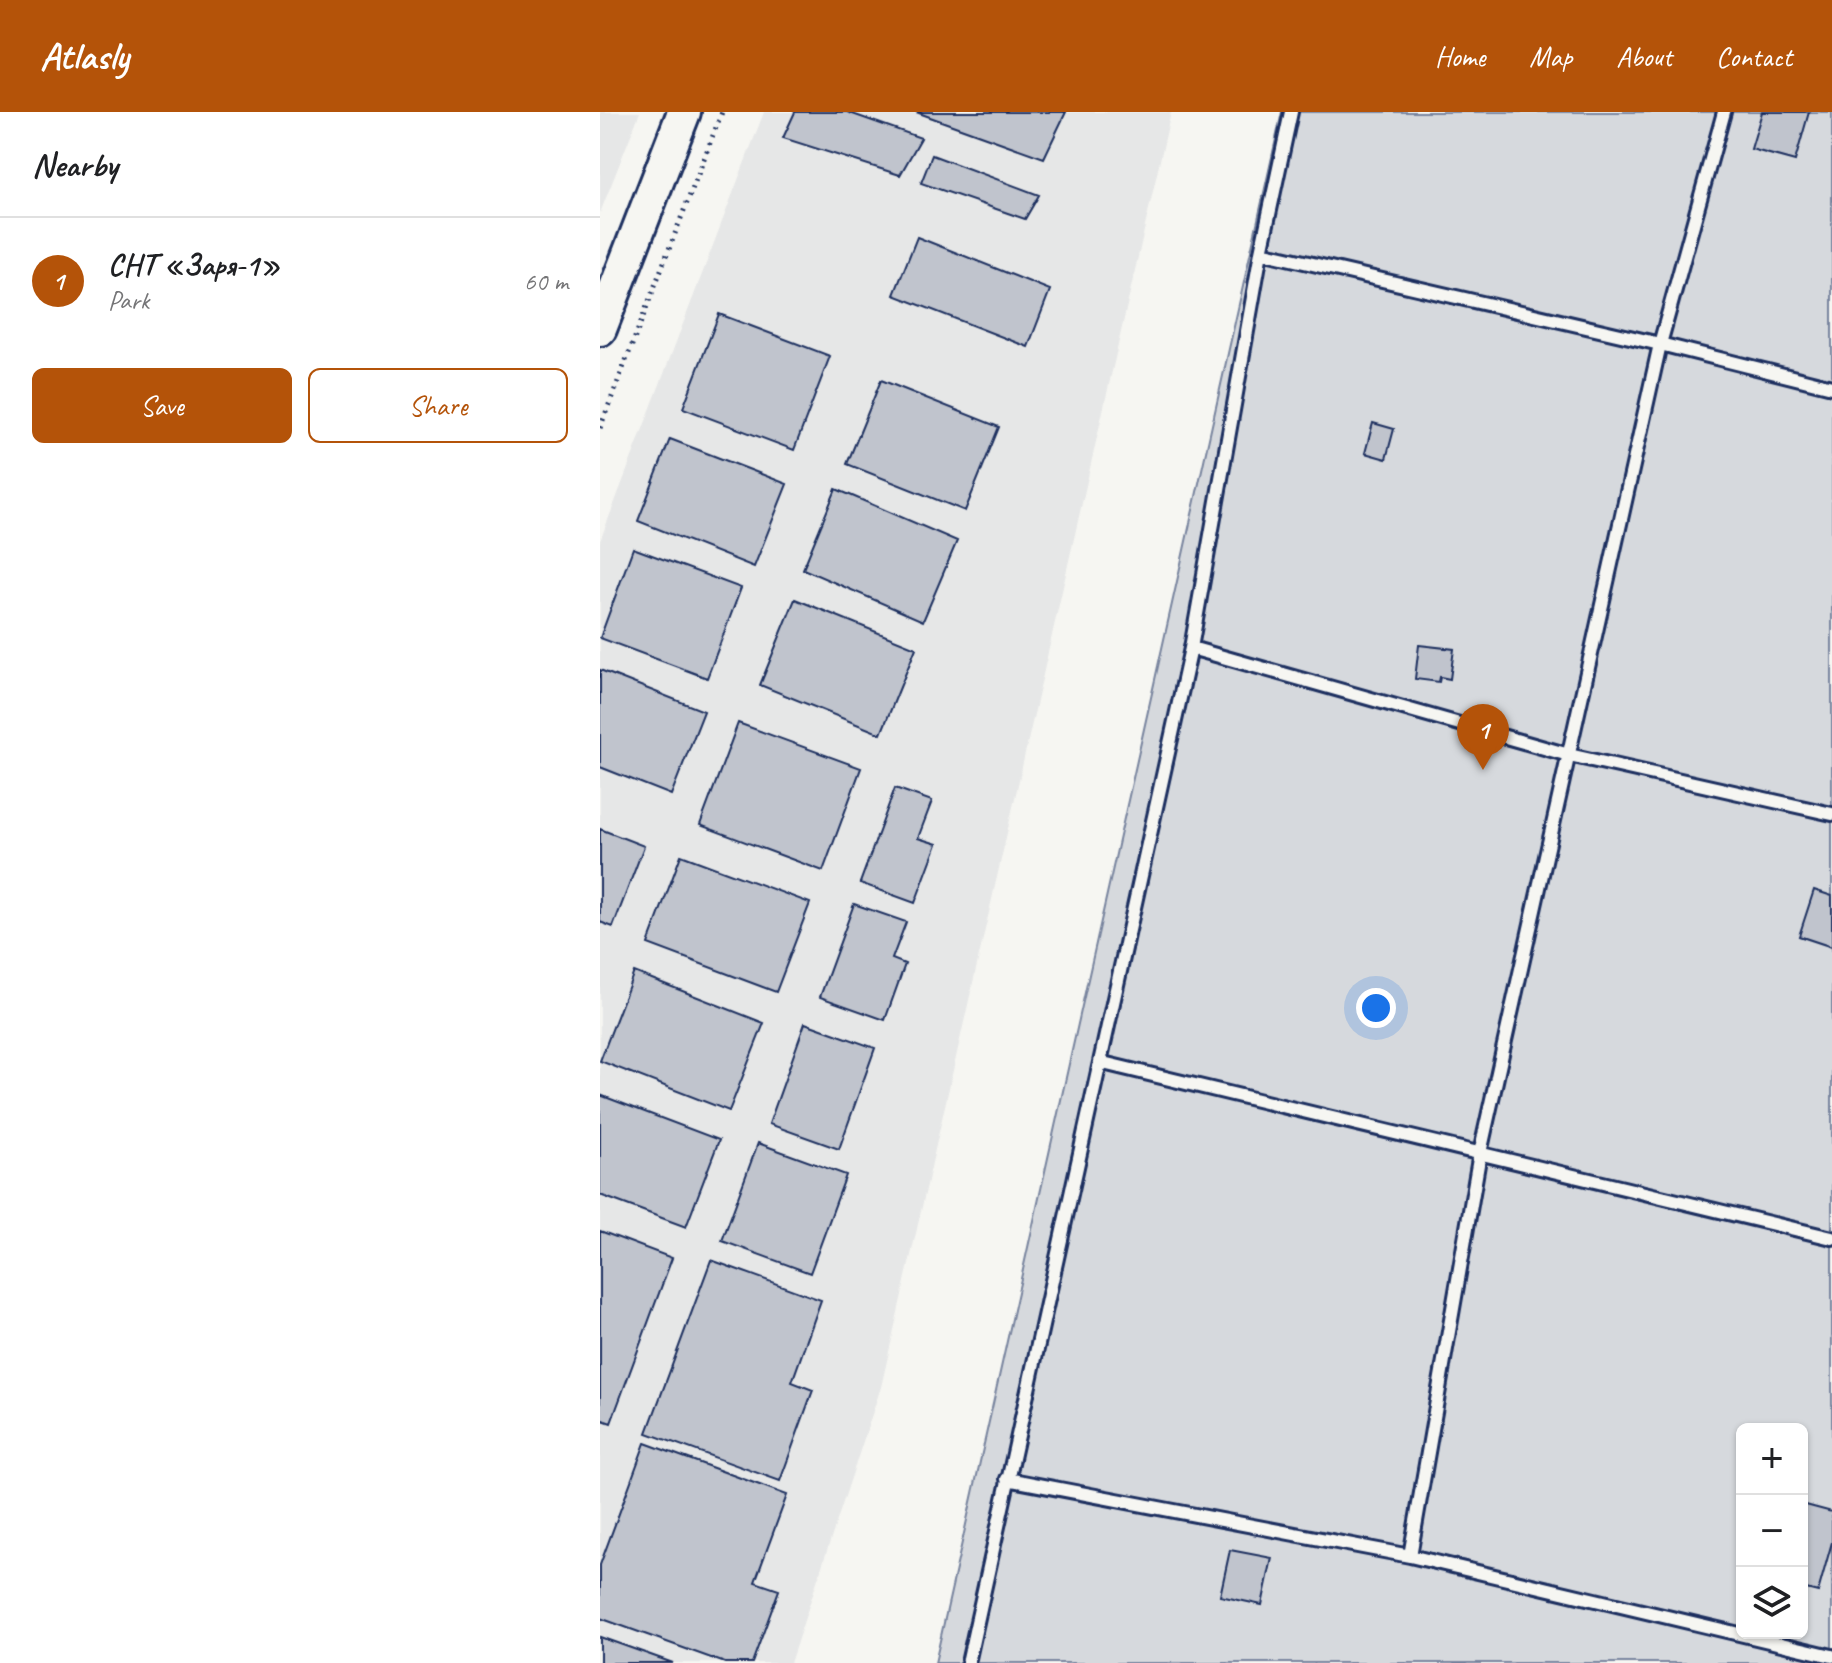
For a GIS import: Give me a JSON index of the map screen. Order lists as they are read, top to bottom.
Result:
{
  "page": {
    "header": "Atlasly",
    "nav": [
      "Home",
      "Map",
      "About",
      "Contact"
    ],
    "heading": "Nearby",
    "list": [
      {
        "mark": "1",
        "name": "СНТ «Заря-1»",
        "note": "Park",
        "value": "60 m"
      }
    ],
    "buttons": ["Save", "Share"],
    "pins": "1",
    "map_buttons": ["+", "−"]
  }
}
